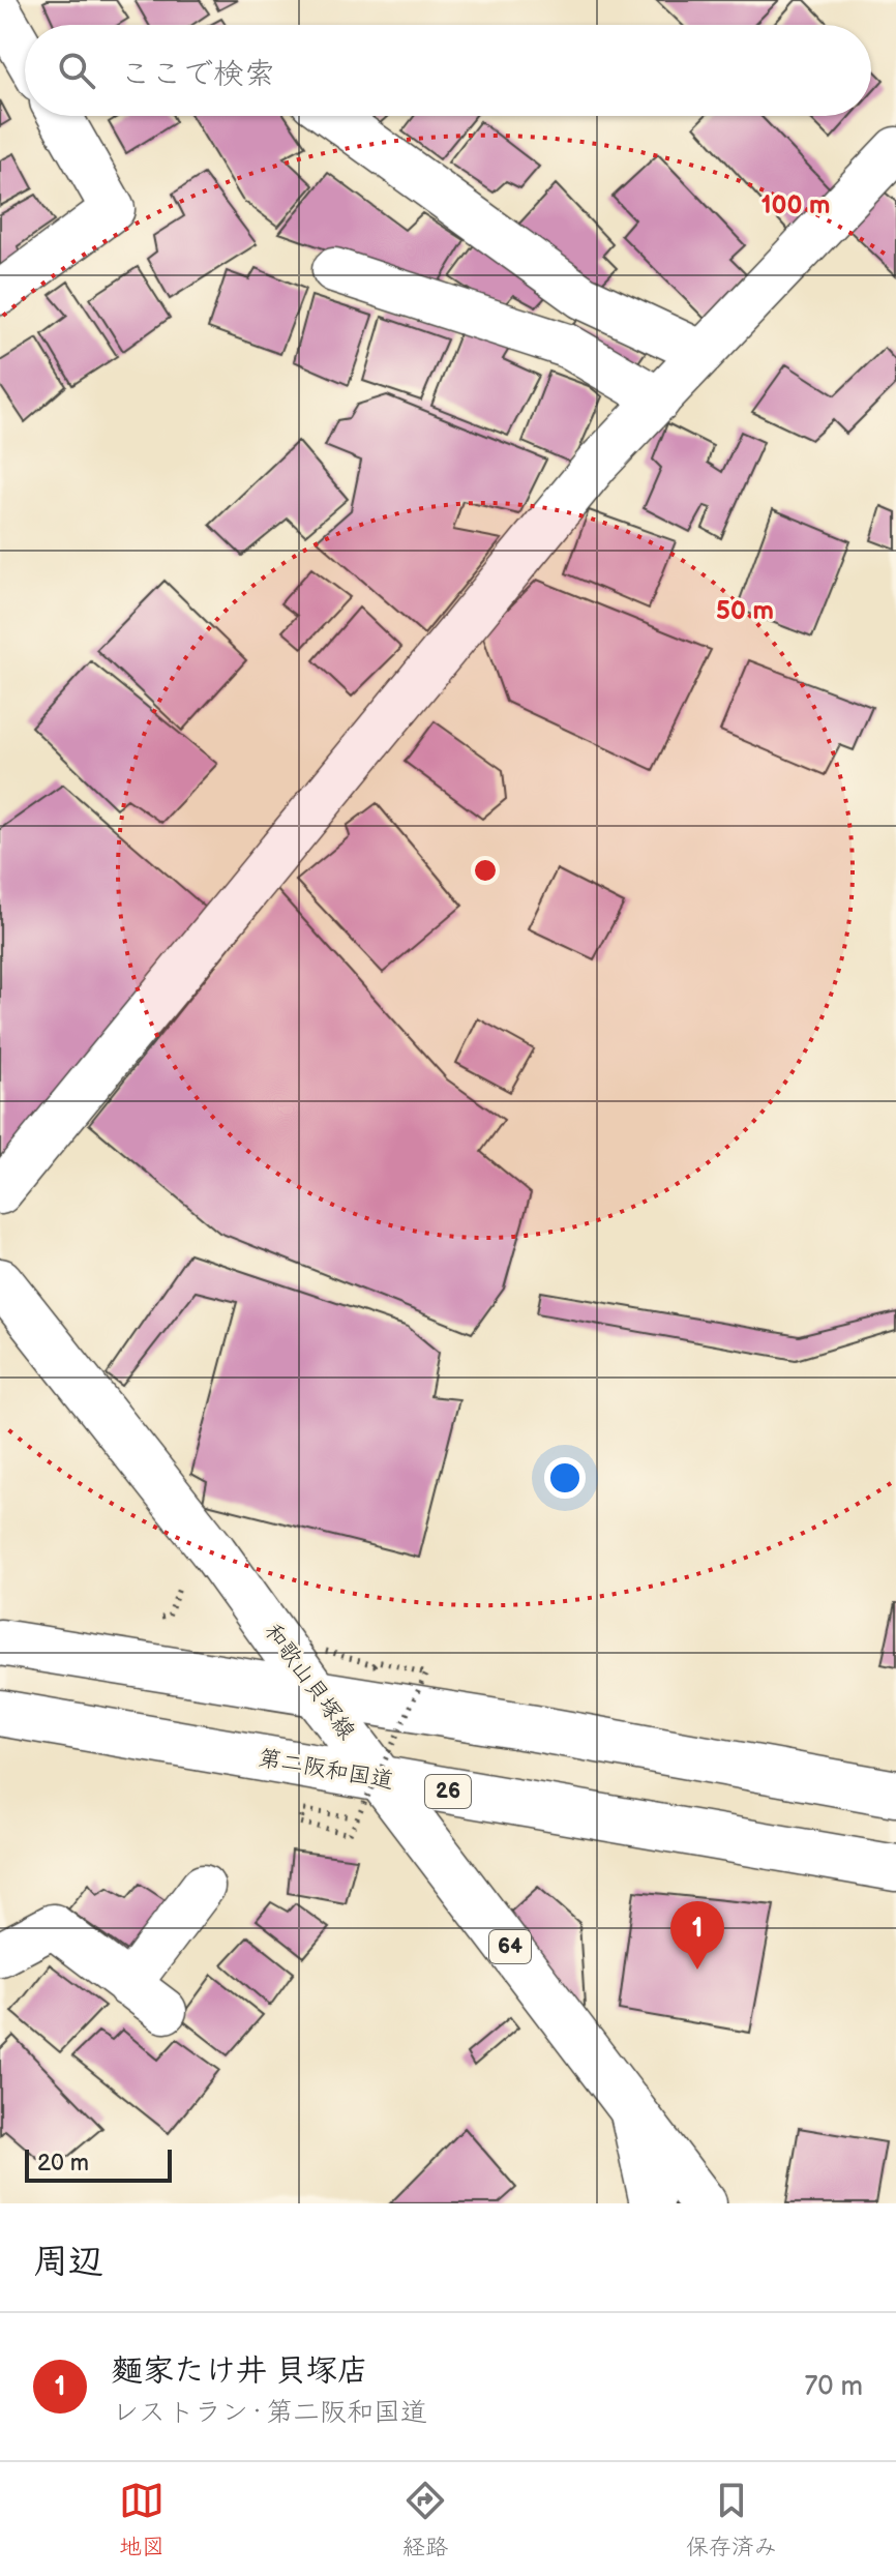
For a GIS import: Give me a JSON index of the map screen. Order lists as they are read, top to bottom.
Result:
{
  "streets": {
    "main road": [
      "和歌山貝塚線",
      "第二阪和国道",
      "26",
      "64"
    ]
  },
  "crossings": [
    ["和歌山貝塚線", "第二阪和国道"]
  ],
  "scale_bar": "20 m",
  "page": {
    "search": "ここで検索",
    "pins": "1",
    "scale": "20 m",
    "heading": "周辺",
    "list": [
      {
        "mark": "1",
        "name": "麵家たけ井 貝塚店",
        "note": "レストラン · 第二阪和国道",
        "value": "70 m"
      }
    ],
    "nav": ["地図", "経路", "保存済み"]
  },
  "rings": ["100 m", "50 m"]
}
